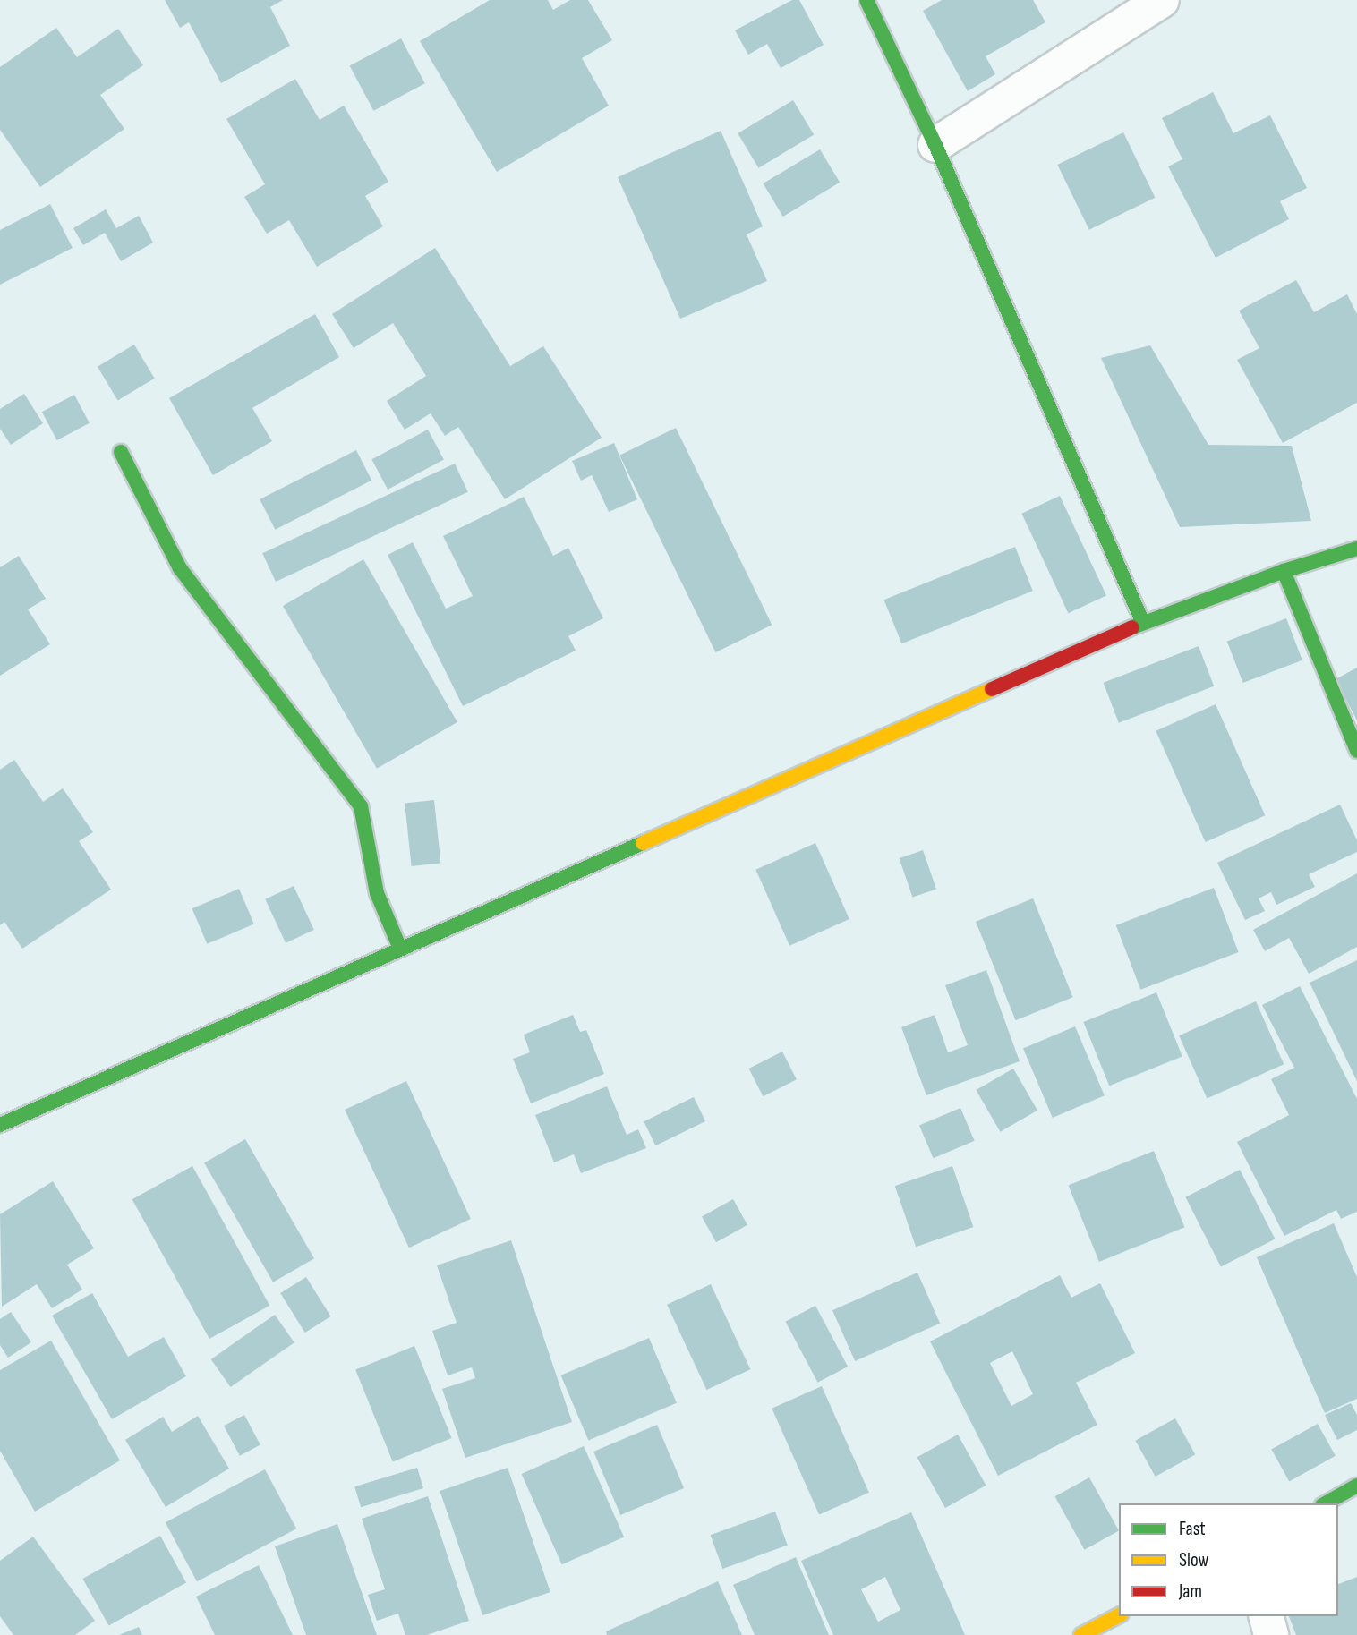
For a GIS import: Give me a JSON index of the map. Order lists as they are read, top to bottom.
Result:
{
  "legend": ["Fast", "Slow", "Jam"]
}
